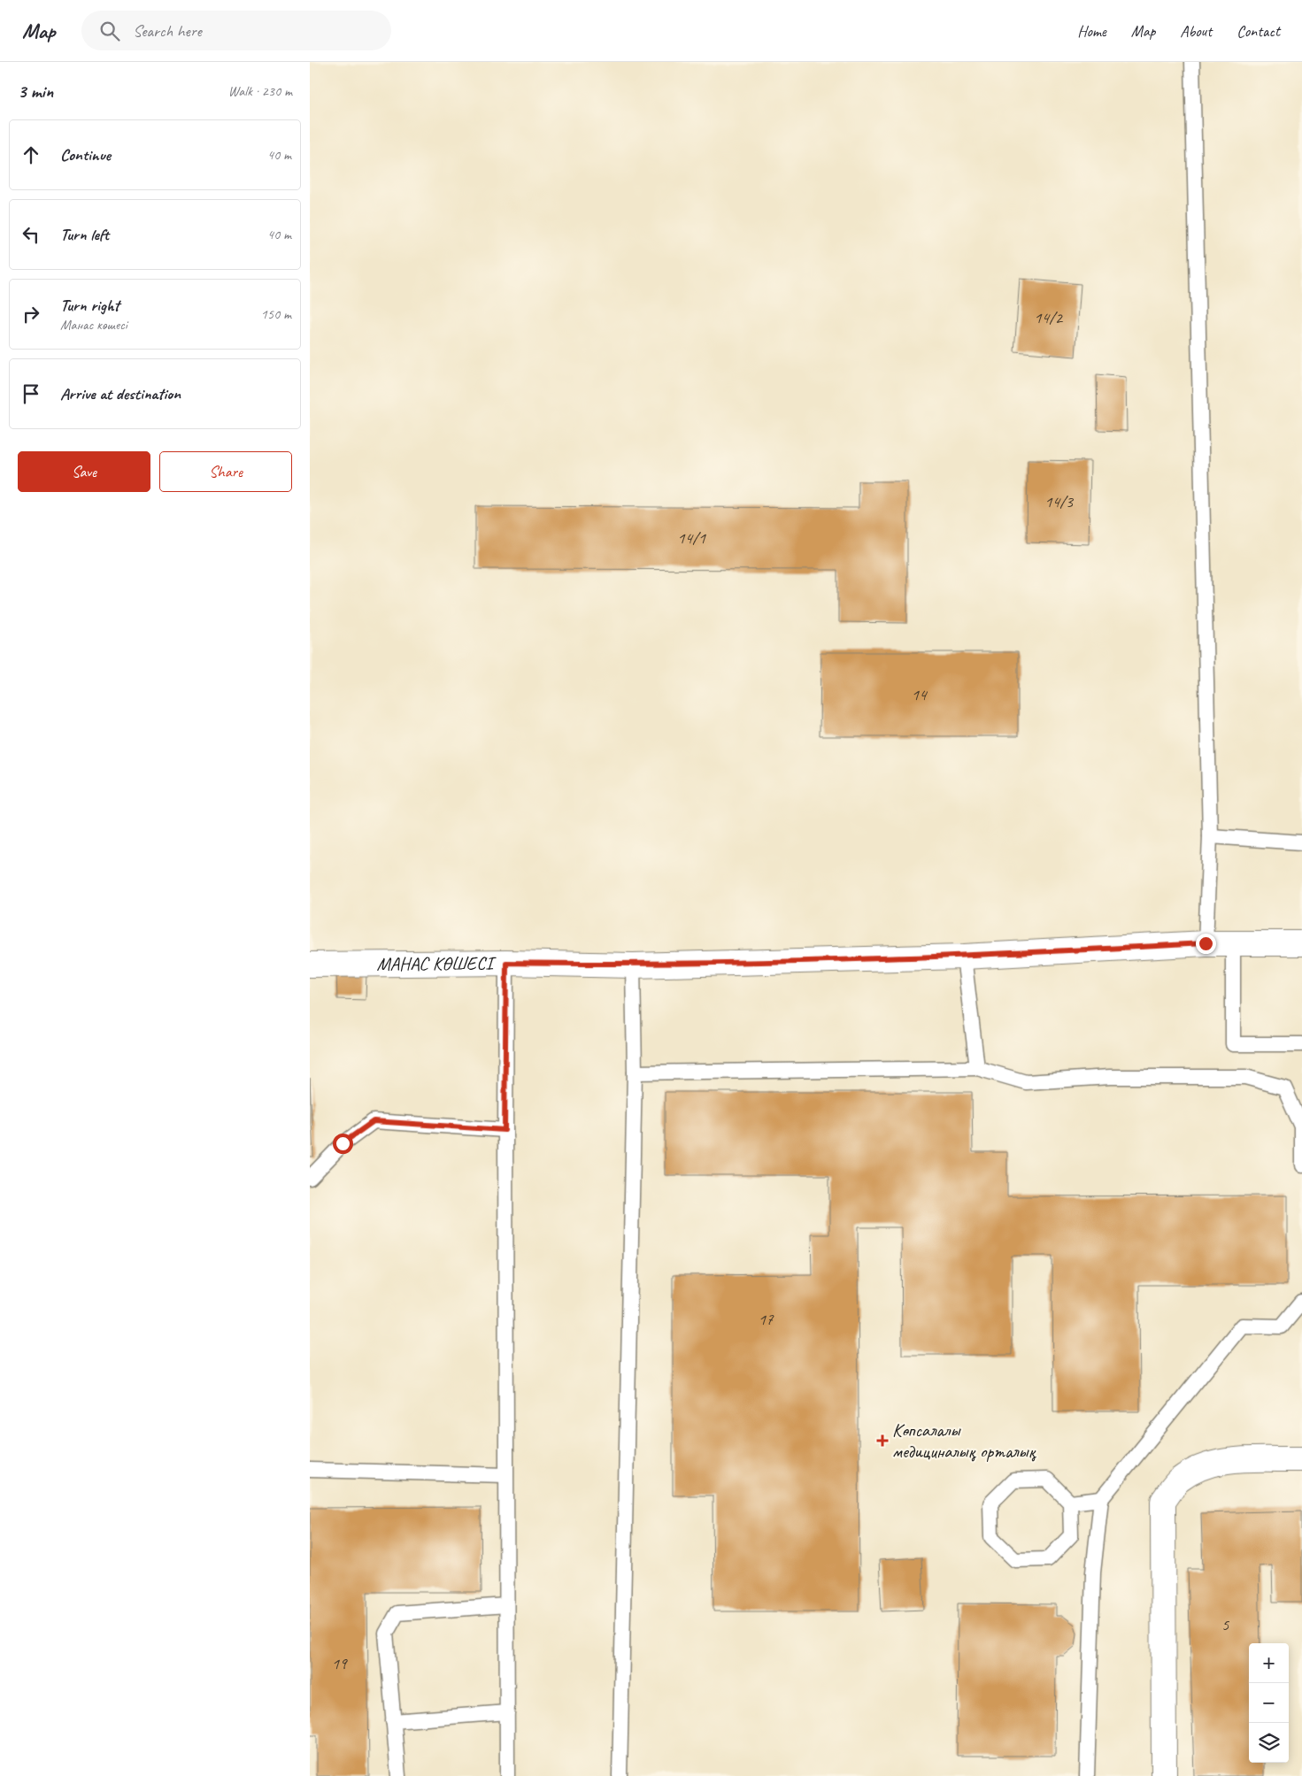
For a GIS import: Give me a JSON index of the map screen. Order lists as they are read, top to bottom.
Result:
{
  "streets": {
    "street": ["МАНАС КӨШЕСІ"]
  },
  "places": {
    "health": ["Көпсалалы медициналық орталық"]
  },
  "house_numbers": [
    "14/2",
    "14/3",
    "14/1",
    "14",
    "17",
    "5",
    "19"
  ],
  "page": {
    "header": "Map",
    "search": "Search here",
    "nav": [
      "Home",
      "Map",
      "About",
      "Contact"
    ],
    "heading": ["3 min", "Walk · 230 m"],
    "list": [
      ["Continue", "40 m"],
      ["Turn left", "40 m"],
      ["Turn right", "Манас көшесі", "150 m"],
      "Arrive at destination"
    ],
    "buttons": ["Save", "Share"],
    "map_buttons": ["+", "−"]
  }
}
